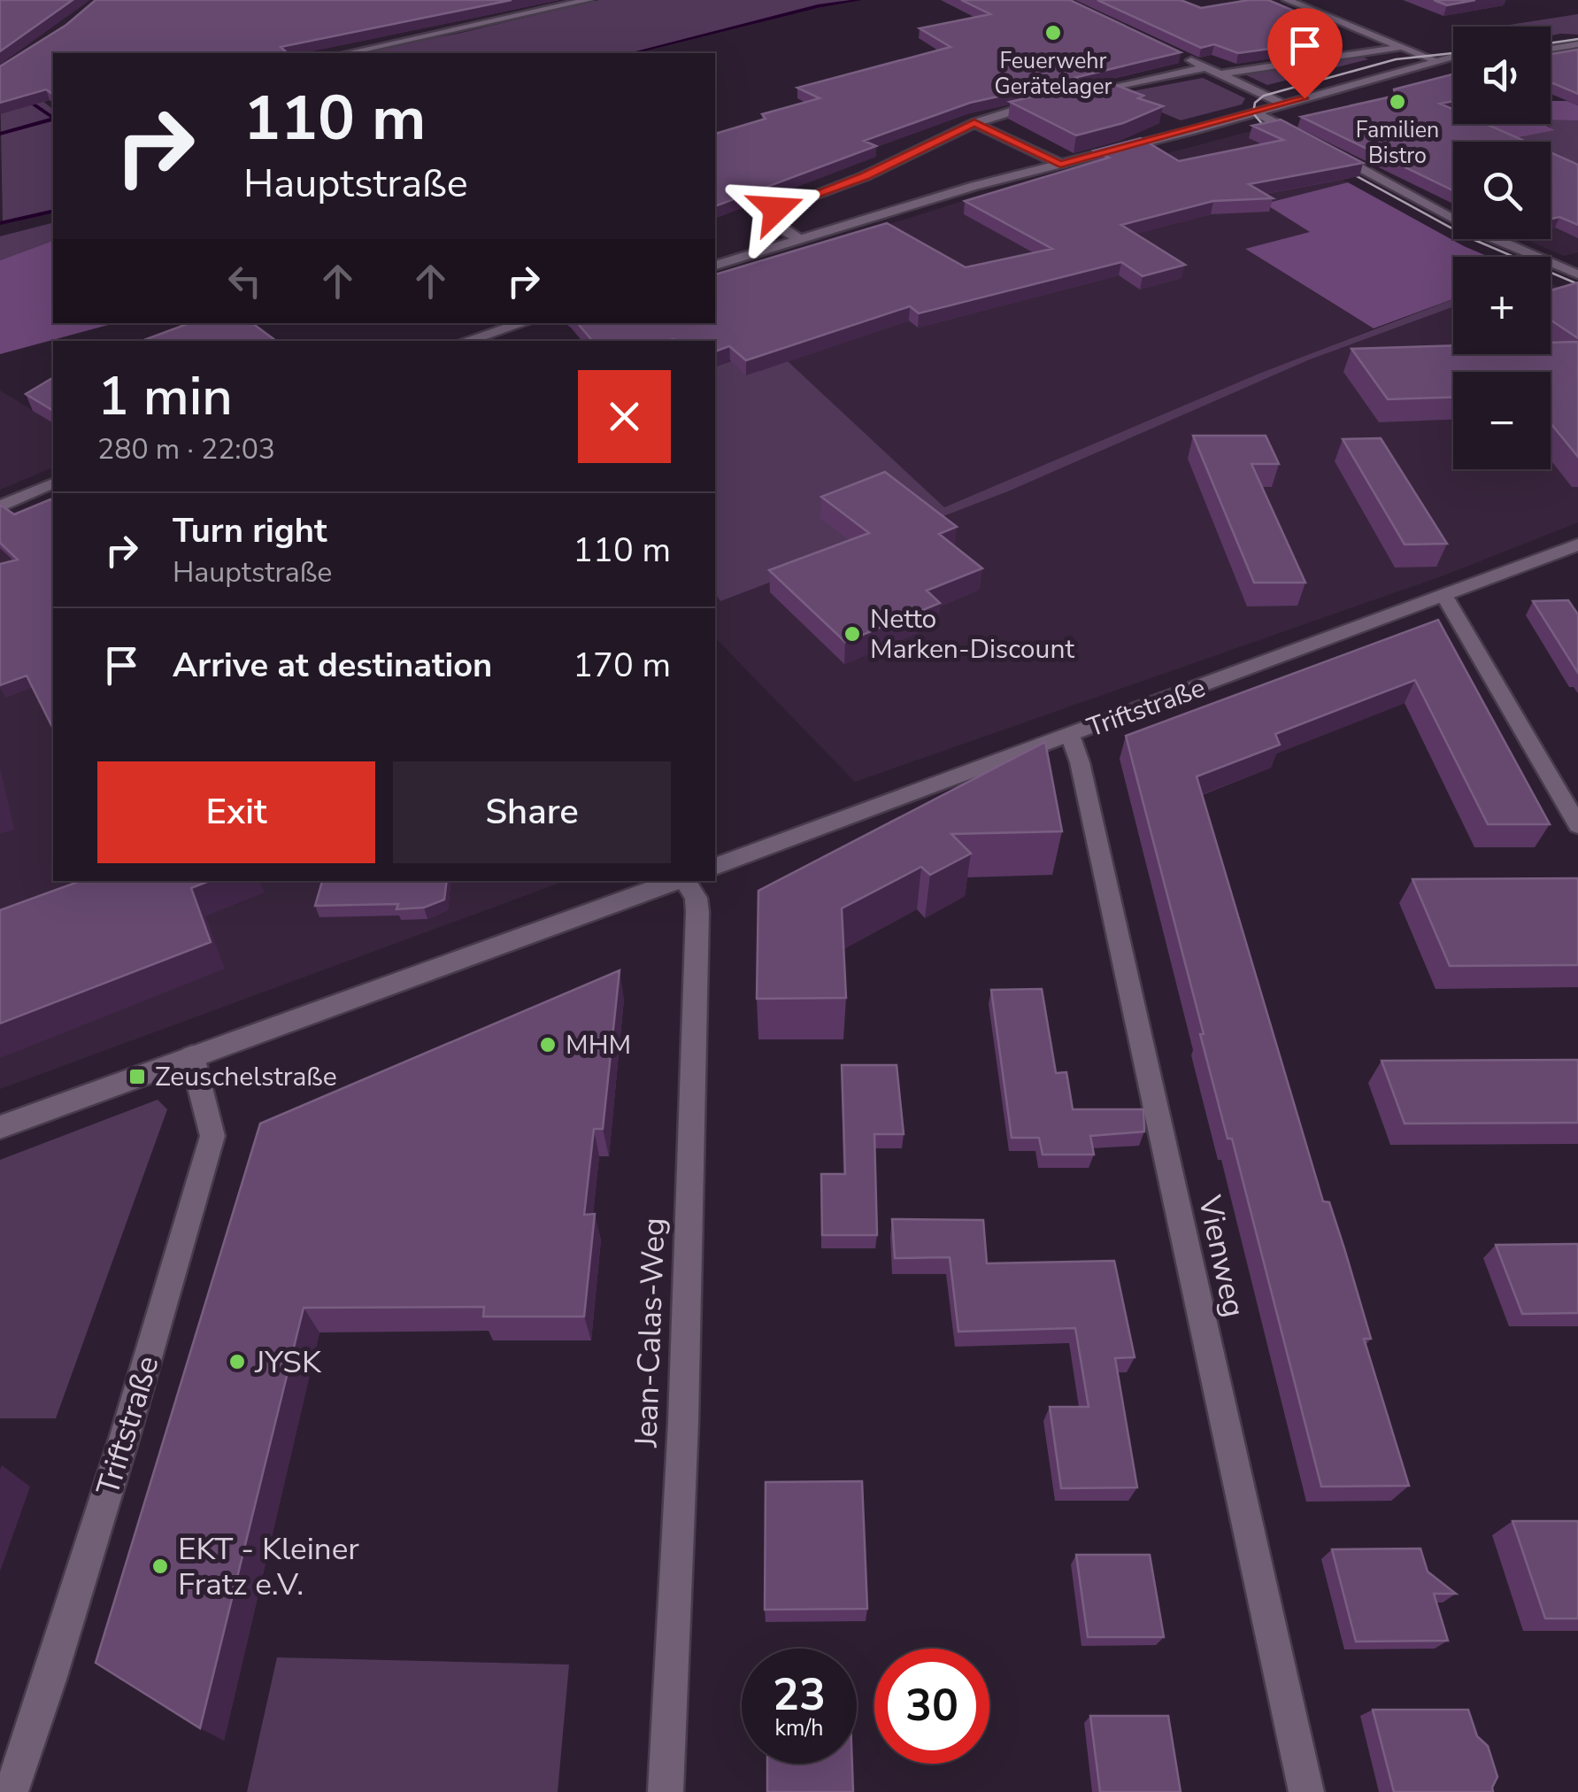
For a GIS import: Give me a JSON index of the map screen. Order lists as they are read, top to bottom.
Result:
{
  "streets": {
    "street": ["Triftstraße", "Vienweg", "Jean-Calas-Weg"]
  },
  "crossings": [
    ["Triftstraße", "Vienweg"]
  ],
  "places": {
    "other": [
      "Feuerwehr Gerätelager",
      "Familien Bistro",
      "Netto Marken-Discount",
      "MHM",
      "JYSK",
      "EKT - Kleiner Fratz e.V."
    ],
    "transit": ["Zeuschelstraße"]
  },
  "page": {
    "map_buttons": ["+", "−"],
    "turn": ["110 m", "Hauptstraße"],
    "heading": ["1 min", "280 m · 22:03"],
    "list": [
      {
        "name": "Turn right",
        "note": "Hauptstraße",
        "value": "110 m"
      },
      {
        "name": "Arrive at destination",
        "value": "170 m"
      }
    ],
    "buttons": ["Exit", "Share"],
    "speed": "23 km/h",
    "limit": "30"
  }
}
